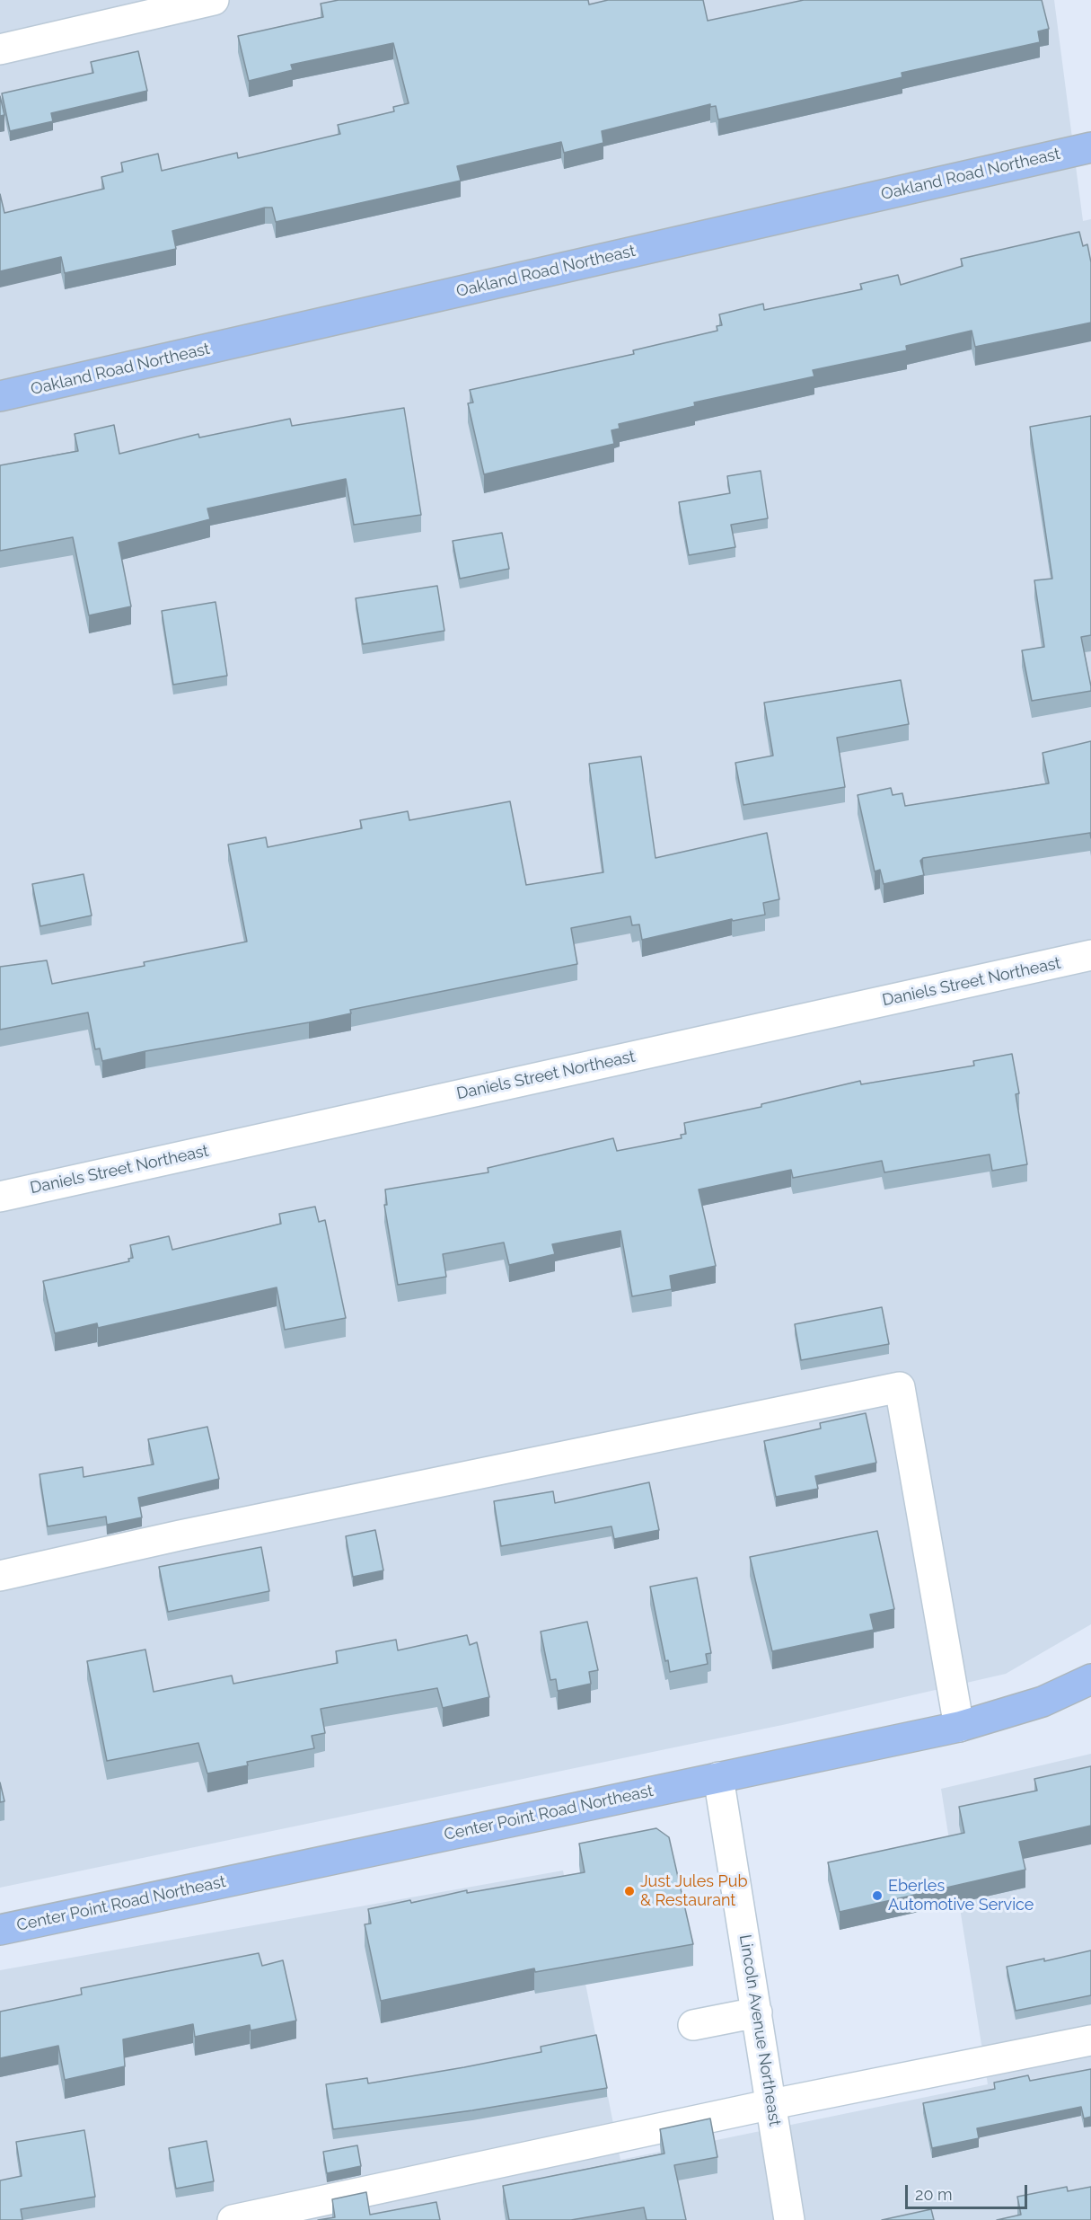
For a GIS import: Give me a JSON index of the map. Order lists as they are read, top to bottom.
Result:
{
  "streets": {
    "main road": ["Oakland Road Northeast", "Center Point Road Northeast"],
    "street": ["Daniels Street Northeast", "Lincoln Avenue Northeast"]
  },
  "crossings": [
    ["Center Point Road Northeast", "Lincoln Avenue Northeast"]
  ],
  "places": ["Just Jules Pub & Restaurant", "Eberles Automotive Service"],
  "scale_bar": "20 m"
}
